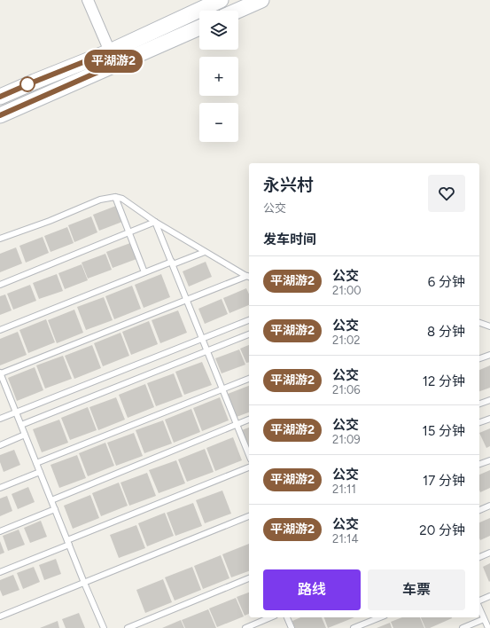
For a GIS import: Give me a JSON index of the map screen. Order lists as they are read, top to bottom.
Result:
{
  "lines": ["bus line 平湖游2"],
  "page": {
    "on_map": "平湖游2",
    "map_buttons": ["+", "−"],
    "heading": [
      ["永兴村", "公交"],
      "发车时间"
    ],
    "list": [
      {
        "mark": "平湖游2",
        "name": "公交",
        "note": "21:00",
        "value": "6 分钟"
      },
      {
        "mark": "平湖游2",
        "name": "公交",
        "note": "21:02",
        "value": "8 分钟"
      },
      {
        "mark": "平湖游2",
        "name": "公交",
        "note": "21:06",
        "value": "12 分钟"
      },
      {
        "mark": "平湖游2",
        "name": "公交",
        "note": "21:09",
        "value": "15 分钟"
      },
      {
        "mark": "平湖游2",
        "name": "公交",
        "note": "21:11",
        "value": "17 分钟"
      },
      {
        "mark": "平湖游2",
        "name": "公交",
        "note": "21:14",
        "value": "20 分钟"
      }
    ],
    "buttons": ["路线", "车票"]
  }
}
